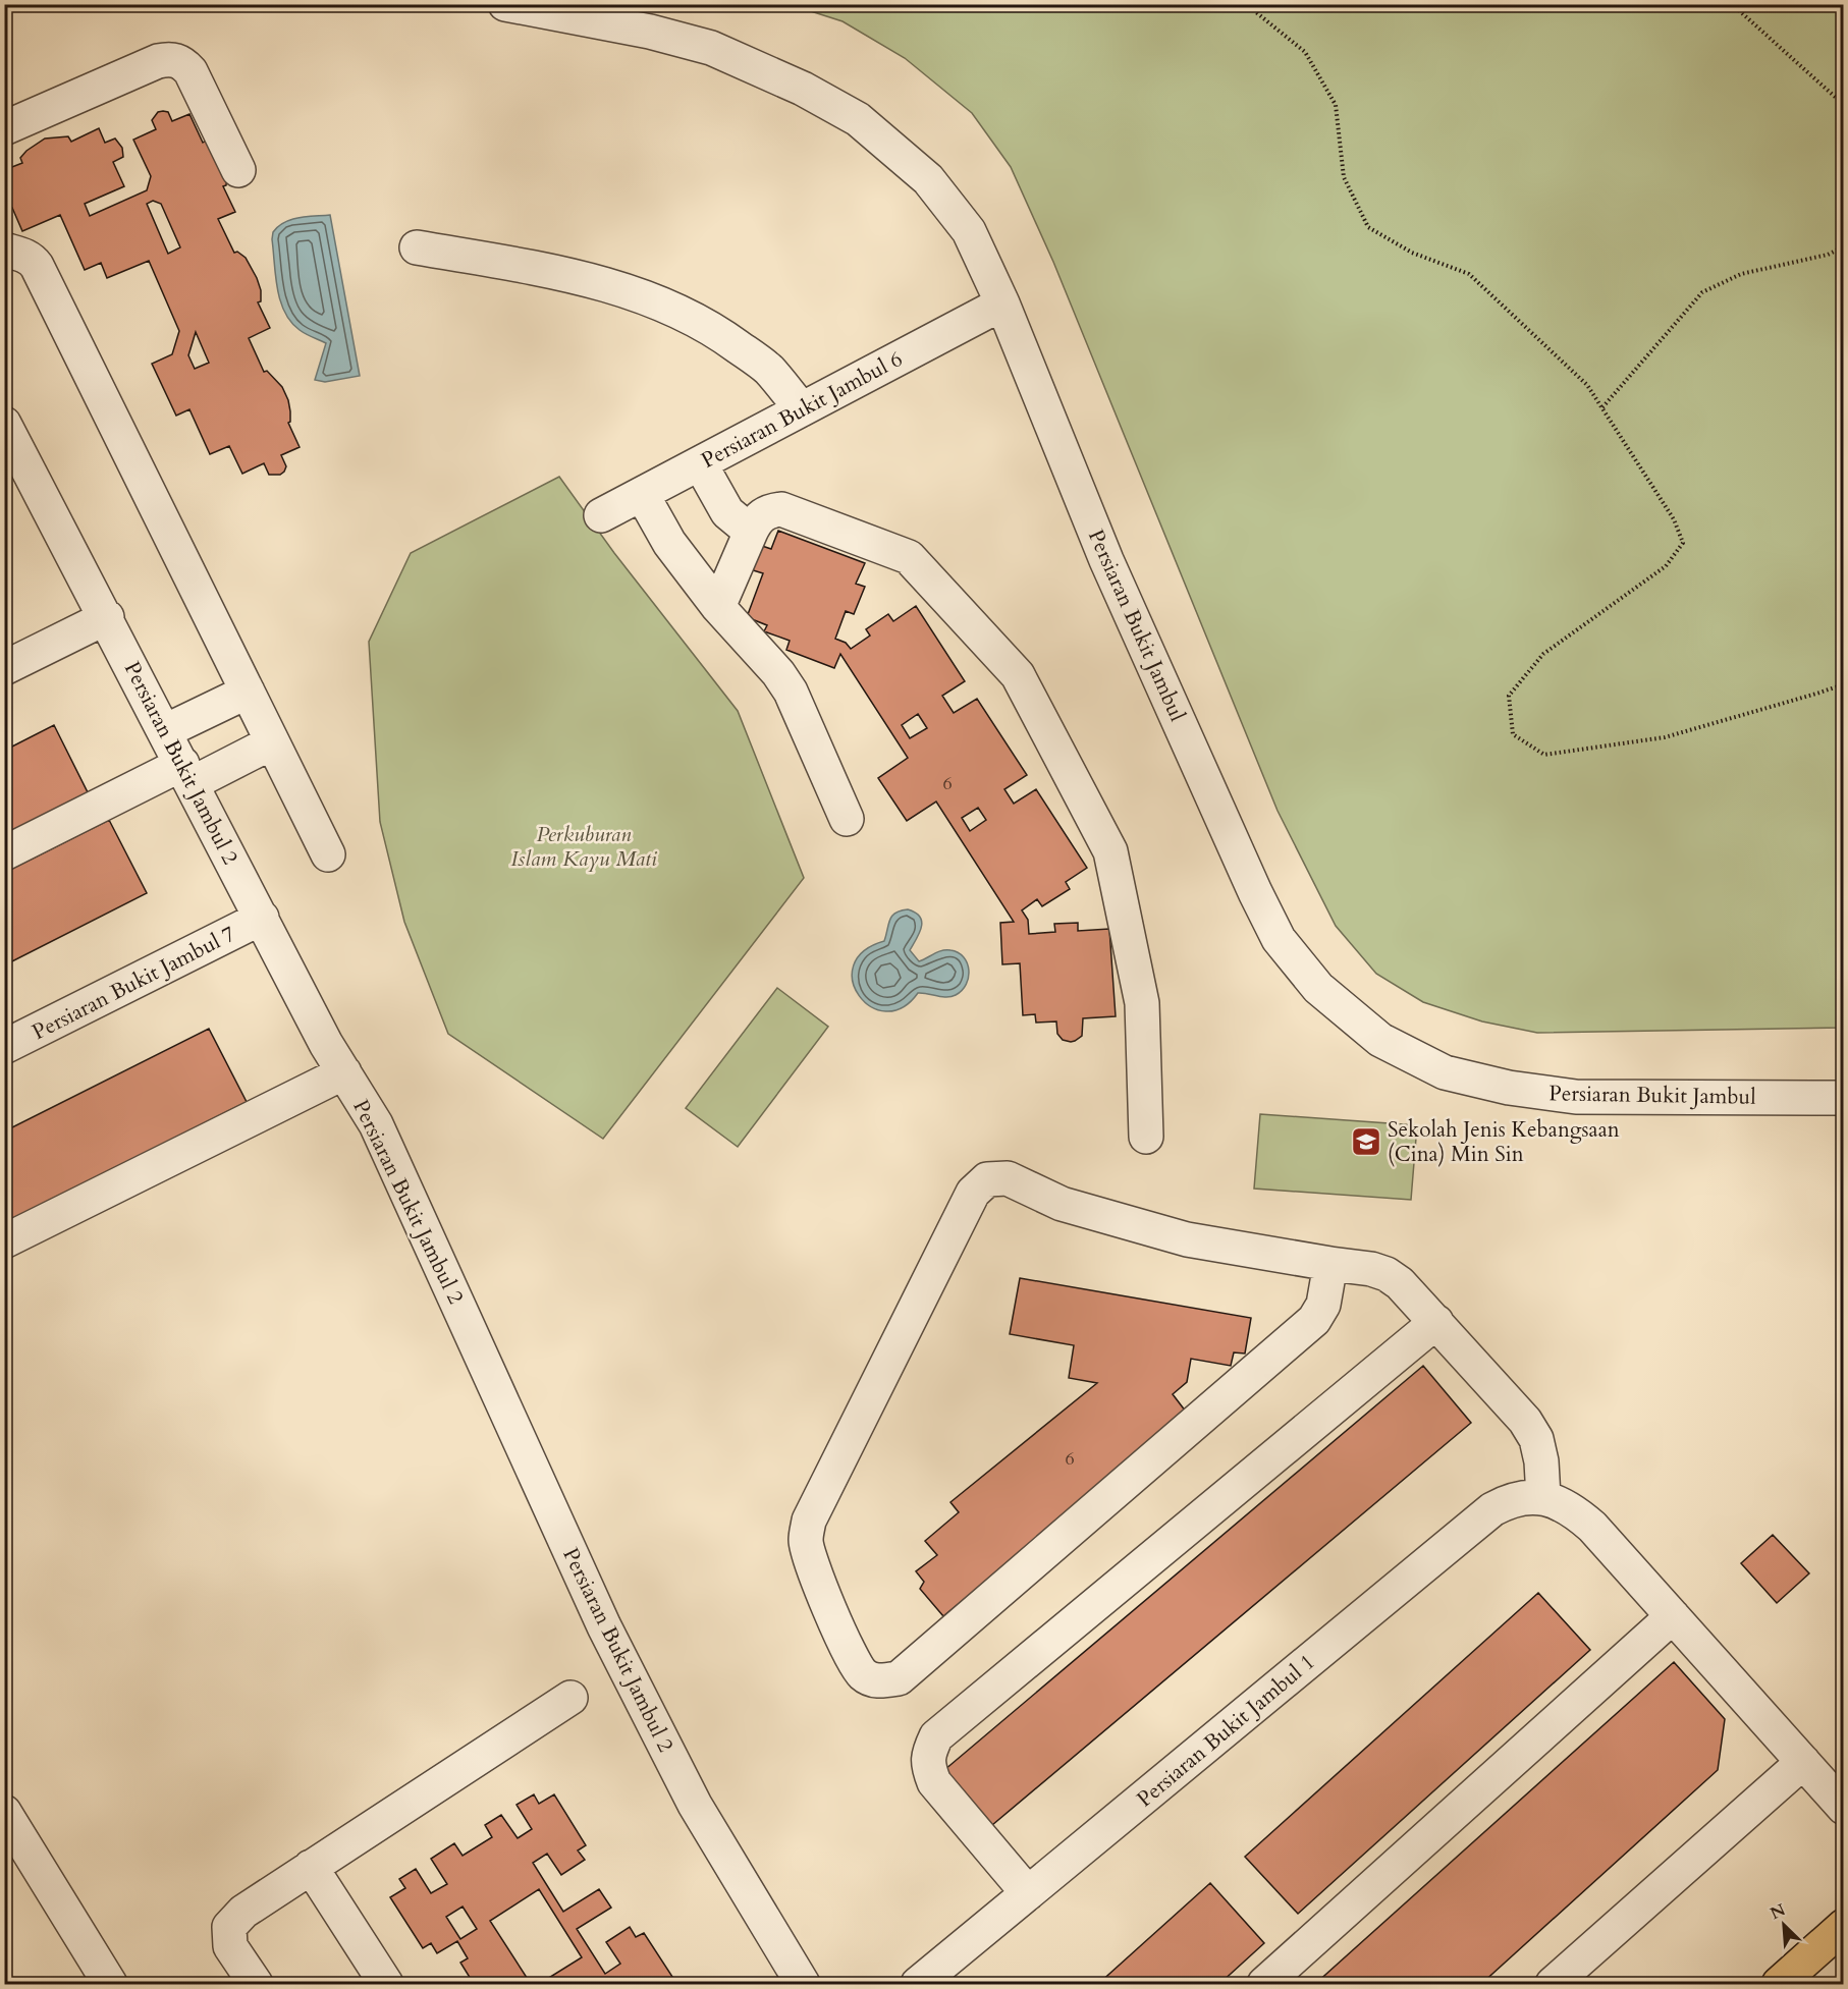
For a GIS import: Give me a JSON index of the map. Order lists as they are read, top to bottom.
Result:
{
  "streets": {
    "street": [
      "Persiaran Bukit Jambul 6",
      "Persiaran Bukit Jambul",
      "Persiaran Bukit Jambul 2",
      "Persiaran Bukit Jambul 7",
      "Persiaran Bukit Jambul 1"
    ]
  },
  "crossings": [
    ["Persiaran Bukit Jambul 6", "Persiaran Bukit Jambul"],
    ["Persiaran Bukit Jambul 2", "Persiaran Bukit Jambul 7"]
  ],
  "parks": ["Perkuburan Islam Kayu Mati"],
  "places": {
    "school or university": ["Sekolah Jenis Kebangsaan (Cina) Min Sin"]
  },
  "house_numbers": ["6", "6"],
  "north": "top left"
}
